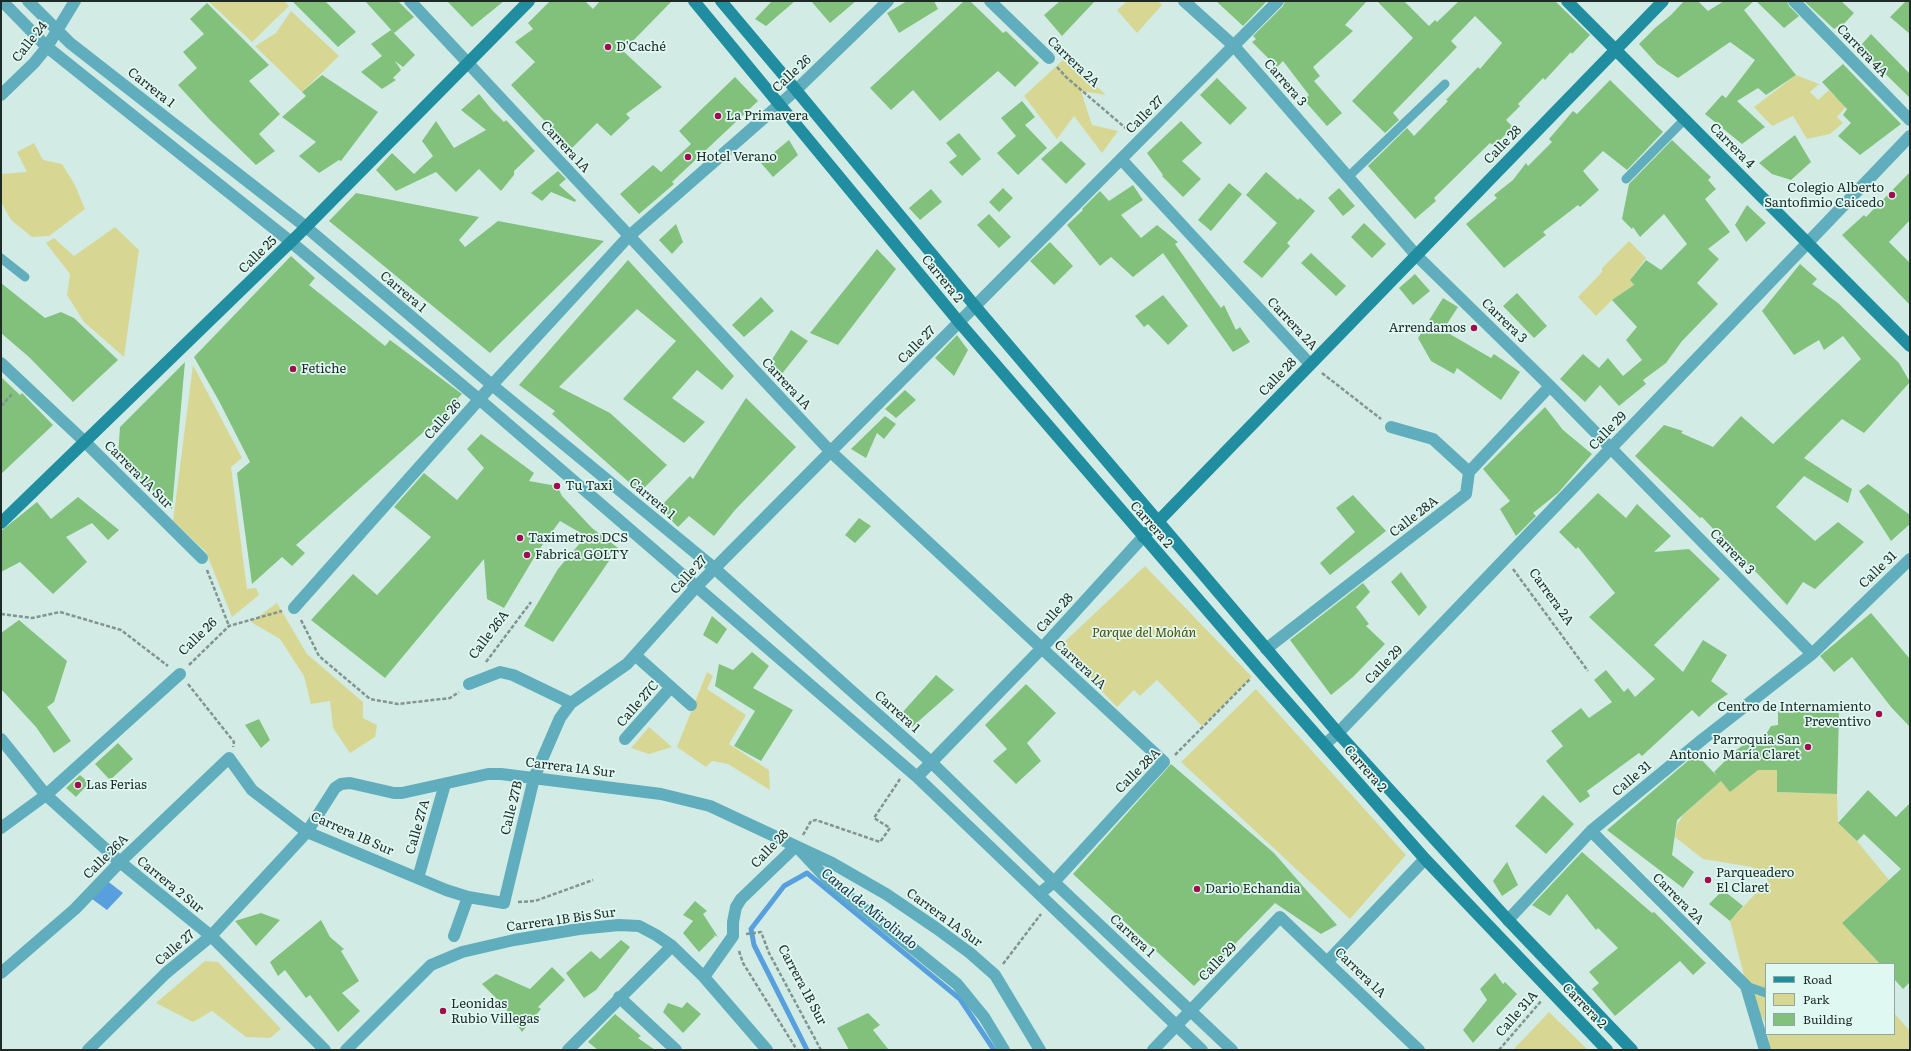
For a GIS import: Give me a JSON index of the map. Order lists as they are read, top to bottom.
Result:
{
  "streets": {
    "street": [
      "Calle 24",
      "Carrera 4A",
      "Carrera 2A",
      "Calle 26",
      "Carrera 3",
      "Carrera 1",
      "Calle 27",
      "Calle 28",
      "Carrera 4",
      "Carrera 1A",
      "Calle 25",
      "Carrera 2",
      "Calle 29",
      "Carrera 1A Sur",
      "Calle 28A",
      "Calle 31",
      "Calle 26A",
      "Calle 27C",
      "Calle 27B",
      "Calle 27A",
      "Carrera 1B Sur",
      "Carrera 2 Sur",
      "Carrera 1B Bis Sur"
    ],
    "path": ["Calle 31A"]
  },
  "crossings": [
    ["Calle 24", "Carrera 1"],
    ["Carrera 2A", "Calle 27"],
    ["Carrera 2A", "Calle 28"],
    ["Carrera 2A", "Calle 29"],
    ["Carrera 2A", "Calle 31"],
    ["Calle 26", "Carrera 1"],
    ["Calle 26", "Carrera 1A"],
    ["Calle 26", "Carrera 2"],
    ["Calle 26", "Carrera 2 Sur"],
    ["Carrera 3", "Calle 27"],
    ["Carrera 3", "Calle 28"],
    ["Carrera 3", "Calle 29"],
    ["Carrera 3", "Calle 31"],
    ["Carrera 1", "Calle 27"],
    ["Carrera 1", "Calle 28"],
    ["Carrera 1", "Calle 25"],
    ["Carrera 1", "Calle 29"],
    ["Carrera 1", "Calle 28A"],
    ["Calle 27", "Carrera 1A"],
    ["Calle 27", "Carrera 2"],
    ["Calle 27", "Carrera 1A Sur"],
    ["Calle 27", "Calle 27B"],
    ["Calle 27", "Carrera 1B Sur"],
    ["Calle 27", "Carrera 2 Sur"],
    ["Calle 28", "Carrera 4"],
    ["Calle 28", "Carrera 1A"],
    ["Calle 28", "Carrera 2"],
    ["Calle 28", "Carrera 1A Sur"],
    ["Calle 28", "Carrera 1B Sur"],
    ["Carrera 4", "Calle 29"],
    ["Carrera 1A", "Calle 25"],
    ["Carrera 1A", "Calle 29"],
    ["Carrera 1A", "Calle 28A"],
    ["Calle 25", "Carrera 1A Sur"],
    ["Carrera 2", "Calle 29"],
    ["Carrera 2", "Calle 28A"],
    ["Carrera 2", "Calle 31"],
    ["Carrera 2", "Calle 31A"],
    ["Carrera 1A Sur", "Calle 27B"],
    ["Carrera 1A Sur", "Calle 27A"],
    ["Calle 26A", "Carrera 1B Sur"],
    ["Calle 26A", "Carrera 2 Sur"],
    ["Calle 27B", "Carrera 1B Sur"],
    ["Calle 27A", "Carrera 1B Sur"]
  ],
  "water": ["Canal de Mirolindo"],
  "parks": ["Parque del Mohán"],
  "places": [
    "D'Caché",
    "La Primavera",
    "Hotel Verano",
    "Colegio Alberto Santofimio Caicedo",
    "Arrendamos",
    "Fetiche",
    "Tu Taxi",
    "Taximetros DCS",
    "Fabrica GOLTY",
    "Centro de Internamiento Preventivo",
    "Parroquia San Antonio María Claret",
    "Las Ferias",
    "Parqueadero El Claret",
    "Dario Echandia",
    "Leonidas Rubio Villegas"
  ],
  "legend": ["Road", "Park", "Building"]
}
